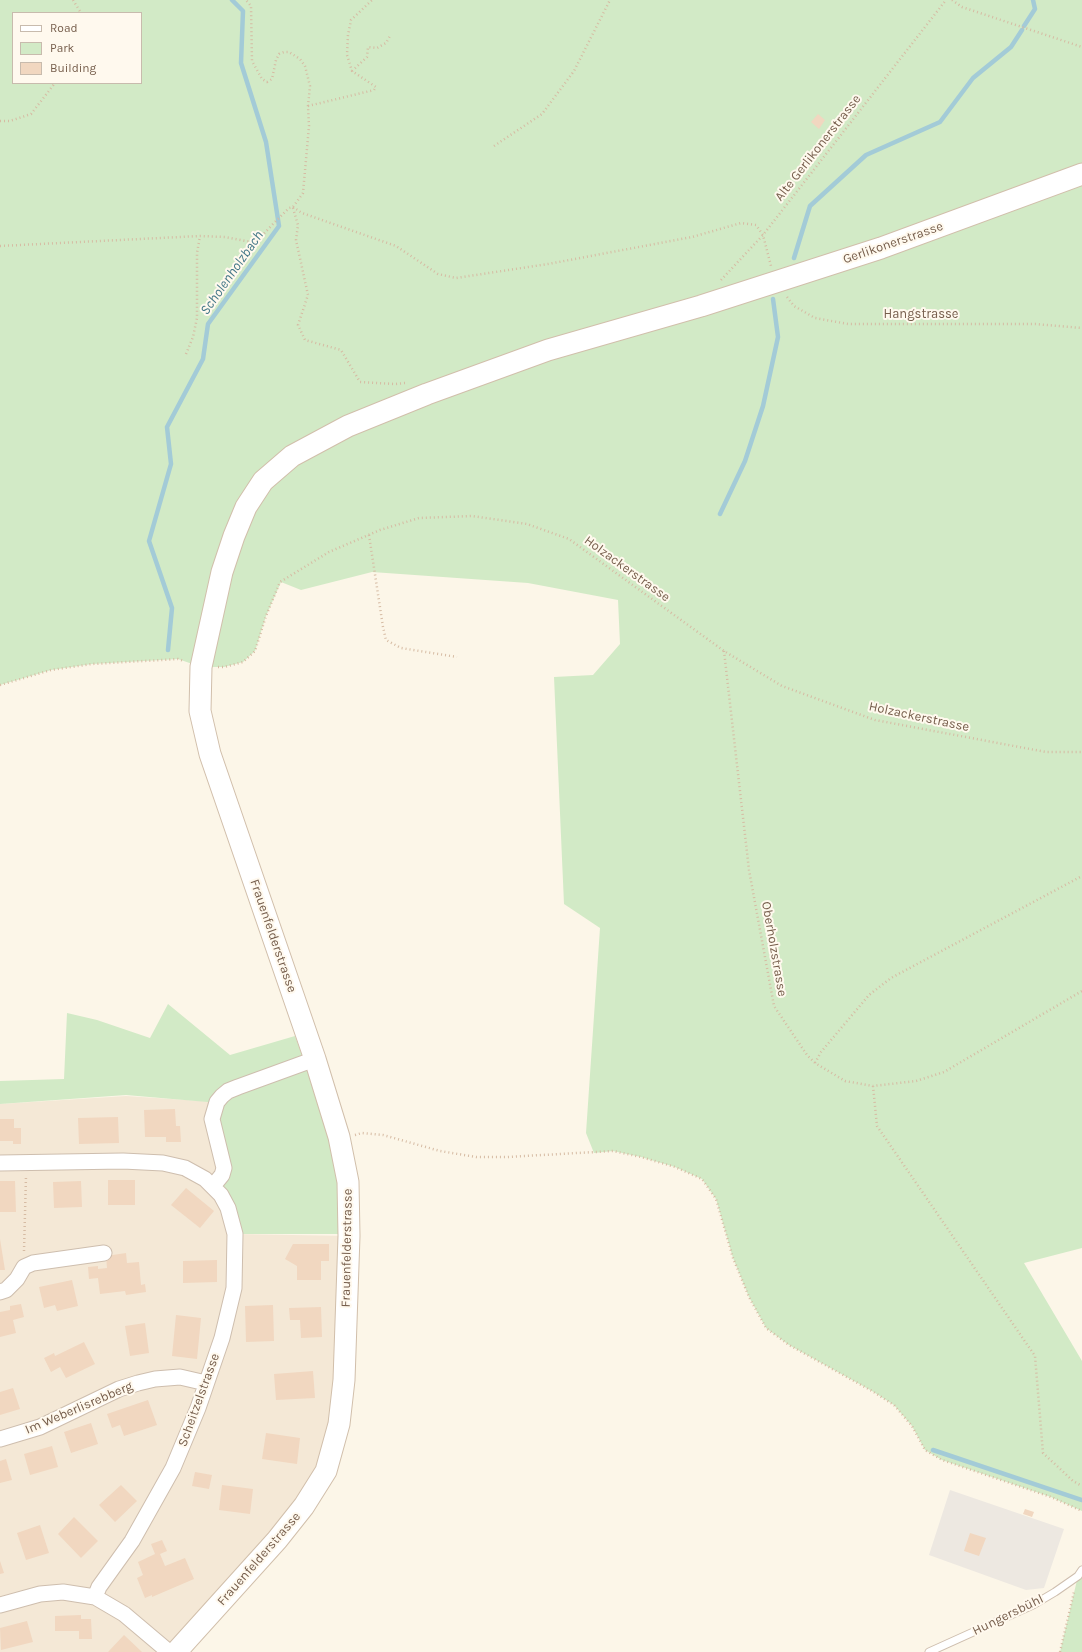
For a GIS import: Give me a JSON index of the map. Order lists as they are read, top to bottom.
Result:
{
  "streets": {
    "street": [
      "Gerlikonerstrasse",
      "Frauenfelderstrasse",
      "Scheitzelstrasse",
      "Im Weberlisrebberg"
    ],
    "lane": ["Hungersbühl"],
    "path": [
      "Alte Gerlikonerstrasse",
      "Hangstrasse",
      "Holzackerstrasse",
      "Oberholzstrasse"
    ]
  },
  "crossings": [
    ["Alte Gerlikonerstrasse", "Gerlikonerstrasse"],
    ["Alte Gerlikonerstrasse", "Frauenfelderstrasse"],
    ["Gerlikonerstrasse", "Hangstrasse"],
    ["Gerlikonerstrasse", "Frauenfelderstrasse"],
    ["Holzackerstrasse", "Frauenfelderstrasse"],
    ["Holzackerstrasse", "Oberholzstrasse"],
    ["Scheitzelstrasse", "Im Weberlisrebberg"]
  ],
  "water": ["Scholenholzbach"],
  "legend": ["Road", "Park", "Building"]
}
